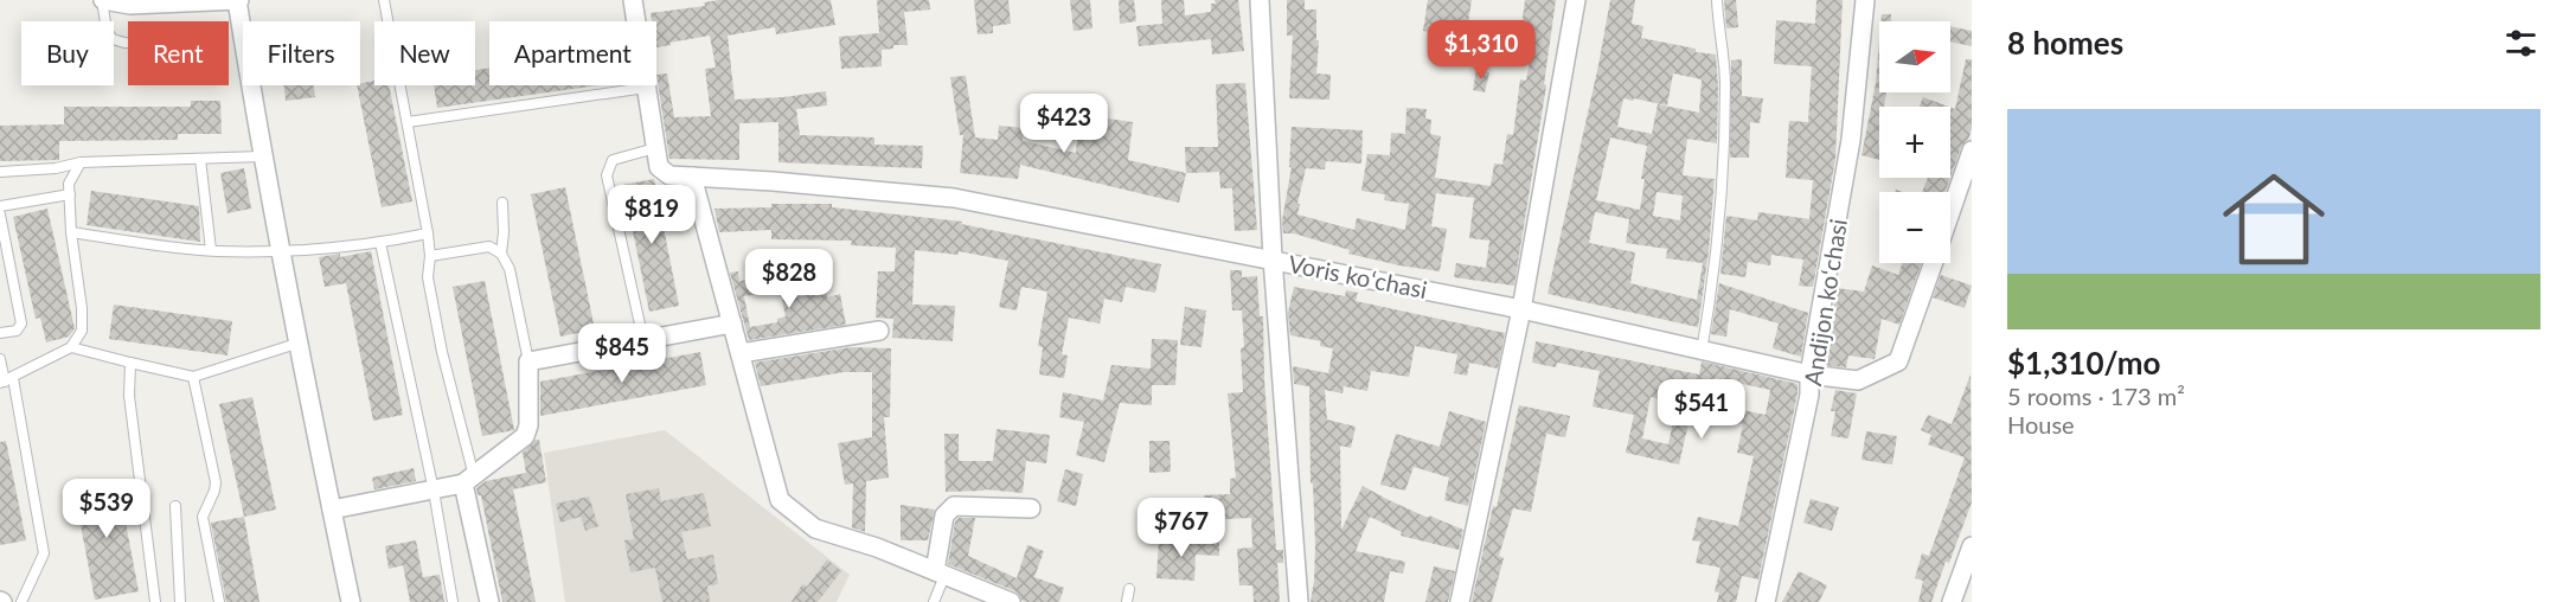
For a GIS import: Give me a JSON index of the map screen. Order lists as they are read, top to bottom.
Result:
{
  "streets": {
    "street": ["Voris koʻchasi", "Andijon koʻchasi"]
  },
  "crossings": [
    ["Voris koʻchasi", "Andijon koʻchasi"]
  ],
  "north": "right",
  "page": {
    "heading": "8 homes",
    "price": [
      "$1,310",
      "$423",
      "$819",
      "$828",
      "$845",
      "$541",
      "$539",
      "$767"
    ],
    "map_buttons": ["+", "−"],
    "chip": [
      "Buy",
      "Rent",
      "Filters",
      "New",
      "Apartment"
    ],
    "list": [
      {
        "name": "$1,310/mo",
        "note": "5 rooms · 173 m² · House"
      }
    ]
  }
}
